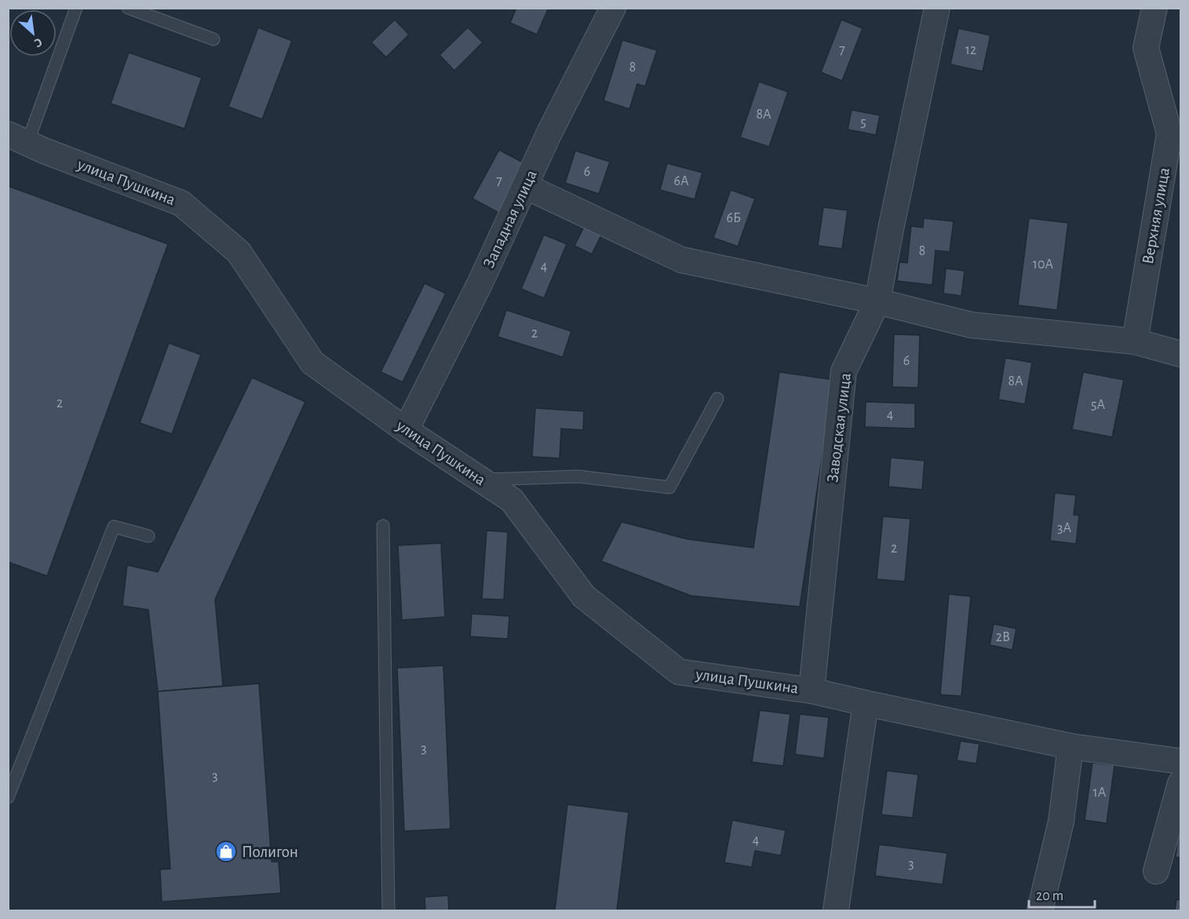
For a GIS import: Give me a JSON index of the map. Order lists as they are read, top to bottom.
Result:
{
  "streets": {
    "street": [
      "улица Пушкина",
      "Верхняя улица",
      "Западная улица",
      "Заводская улица"
    ]
  },
  "crossings": [
    ["улица Пушкина", "Западная улица"],
    ["улица Пушкина", "Заводская улица"]
  ],
  "places": {
    "shop": ["Полигон"]
  },
  "house_numbers": [
    "7",
    "12",
    "8",
    "8А",
    "5",
    "6",
    "7",
    "6А",
    "6Б",
    "8",
    "10А",
    "4",
    "2",
    "6",
    "8А",
    "2",
    "5А",
    "4",
    "3А",
    "2",
    "2В",
    "3",
    "3",
    "1А",
    "4",
    "3"
  ],
  "scale_bar": "20 m",
  "north": "bottom right"
}
